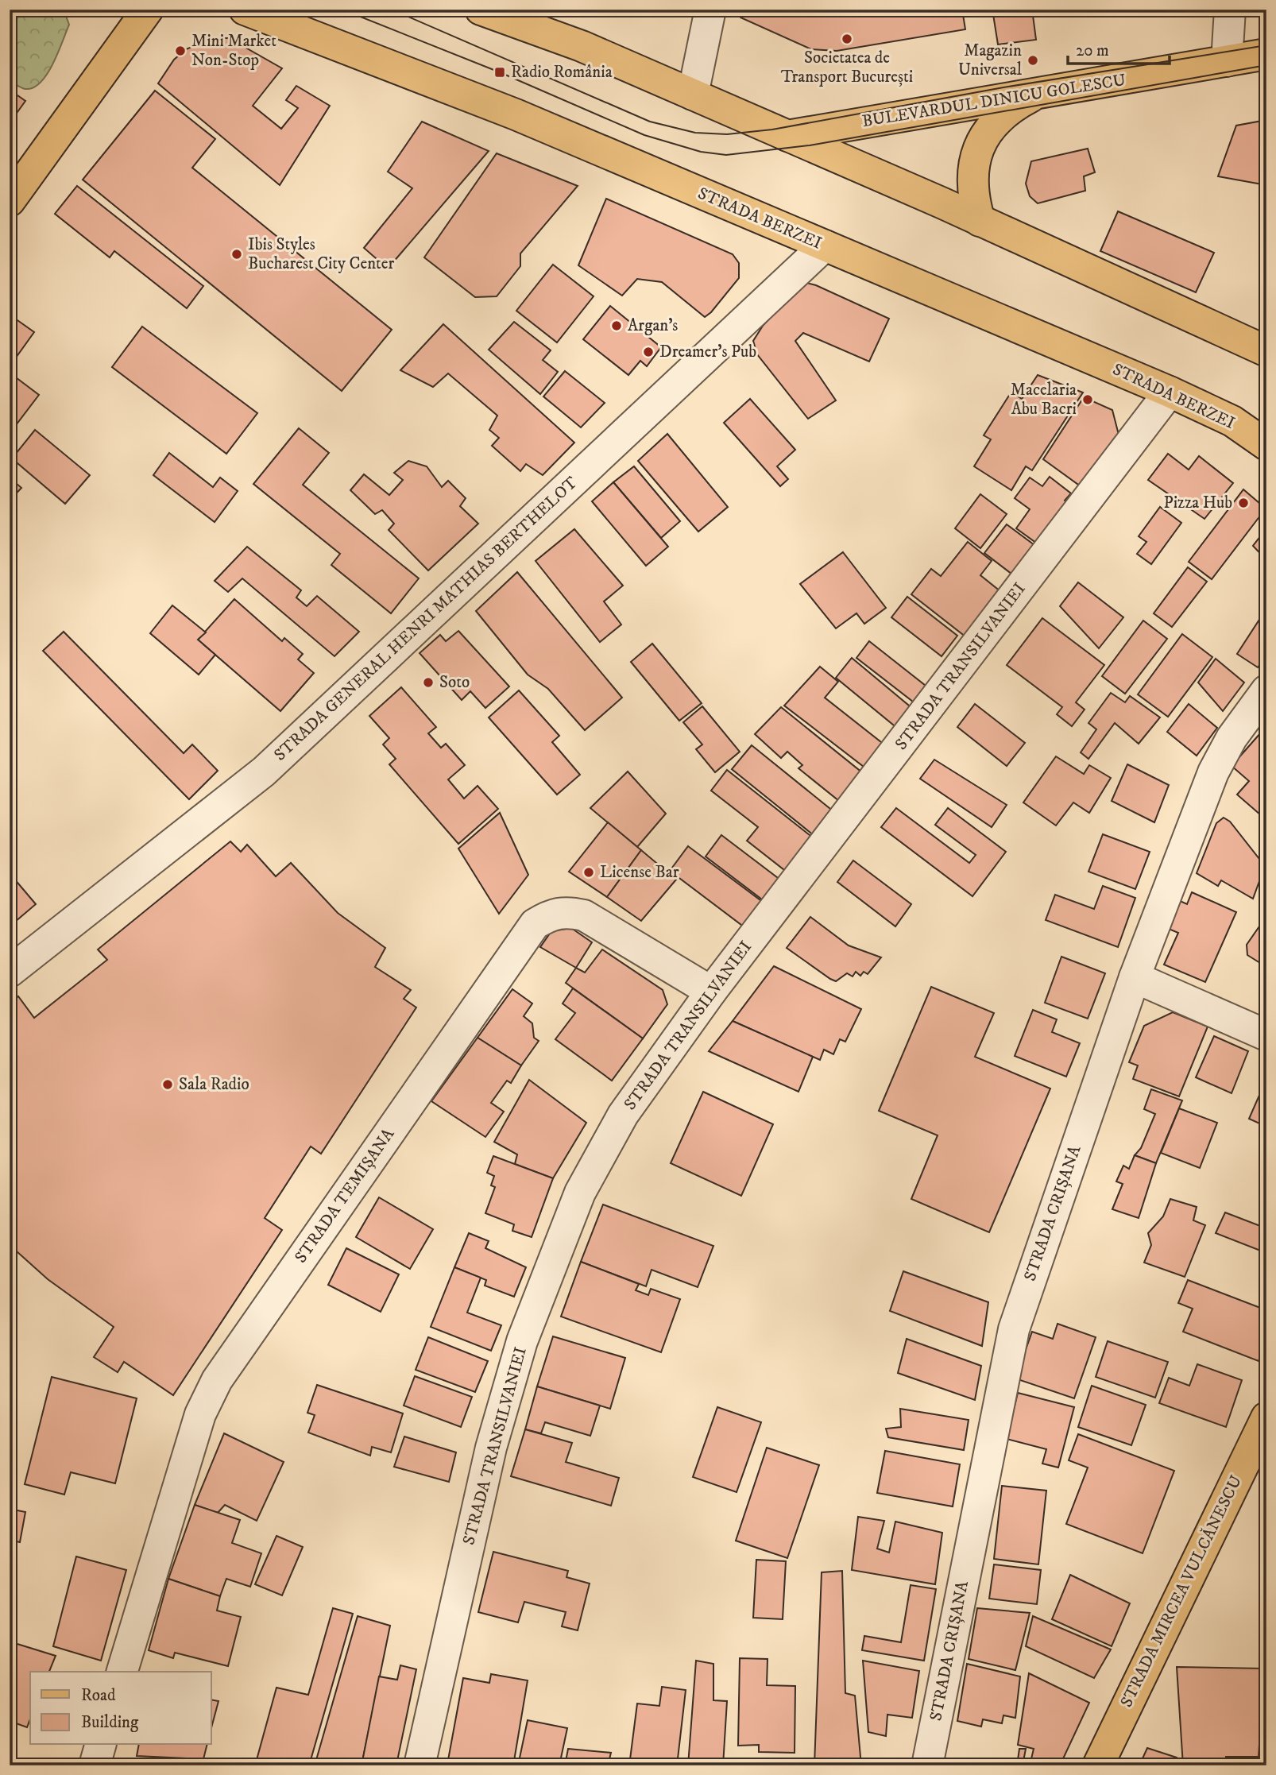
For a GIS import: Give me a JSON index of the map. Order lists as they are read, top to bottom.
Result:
{
  "streets": {
    "main road": ["BULEVARDUL DINICU GOLESCU", "STRADA BERZEI", "STRADA MIRCEA VULCĂNESCU"],
    "street": [
      "STRADA GENERAL HENRI MATHIAS BERTHELOT",
      "STRADA TRANSILVANIEI",
      "STRADA TEMIȘANA",
      "STRADA CRIȘANA"
    ]
  },
  "crossings": [
    ["STRADA BERZEI", "STRADA GENERAL HENRI MATHIAS BERTHELOT"],
    ["STRADA BERZEI", "STRADA TRANSILVANIEI"],
    ["STRADA TRANSILVANIEI", "STRADA TEMIȘANA"]
  ],
  "places": {
    "other": [
      "Societatea de Transport București",
      "Mini Market Non-Stop",
      "Magazin Universal",
      "Ibis Styles Bucharest City Center",
      "Argan's",
      "Dreamer's Pub",
      "Macelaria Abu Bacri",
      "Pizza Hub",
      "Soto",
      "License Bar",
      "Sala Radio"
    ],
    "transit": ["Radio România"]
  },
  "legend": ["Road", "Building"],
  "scale_bar": "20 m"
}
